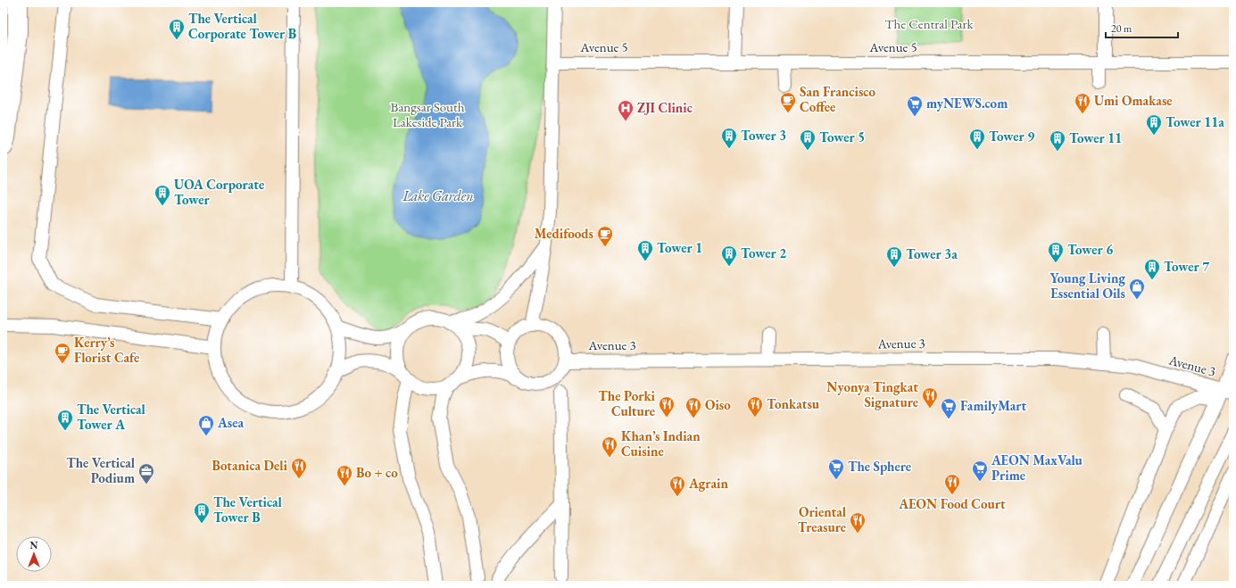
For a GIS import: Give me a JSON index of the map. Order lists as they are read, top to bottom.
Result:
{
  "streets": {
    "lane": ["Avenue 5", "Avenue 3"]
  },
  "water": ["Lake Garden"],
  "parks": ["The Central Park", "Bangsar South Lakeside Park"],
  "places": {
    "building": [
      "The Vertical Corporate Tower B",
      "Tower 11a",
      "Tower 3",
      "Tower 9",
      "Tower 5",
      "Tower 11",
      "UOA Corporate Tower",
      "Tower 1",
      "Tower 6",
      "Tower 2",
      "Tower 3a",
      "Tower 7",
      "The Vertical Tower A",
      "The Vertical Tower B"
    ],
    "cafe": ["San Francisco Coffee", "Medifoods", "Kerry’s Florist Cafe"],
    "restaurant": [
      "Umi Omakase",
      "Nyonya Tingkat Signature",
      "The Porki Culture",
      "Tonkatsu",
      "Oiso",
      "Khan’s Indian Cuisine",
      "Botanica Deli",
      "Bo + co",
      "AEON Food Court",
      "Agrain",
      "Oriental Treasure"
    ],
    "supermarket": [
      "myNEWS.com",
      "FamilyMart",
      "The Sphere",
      "AEON MaxValu Prime"
    ],
    "hospital": ["ZJI Clinic"],
    "shop": ["Young Living Essential Oils", "Asea"],
    "office": ["The Vertical Podium"]
  },
  "scale_bar": "20 m",
  "north": "top"
}
